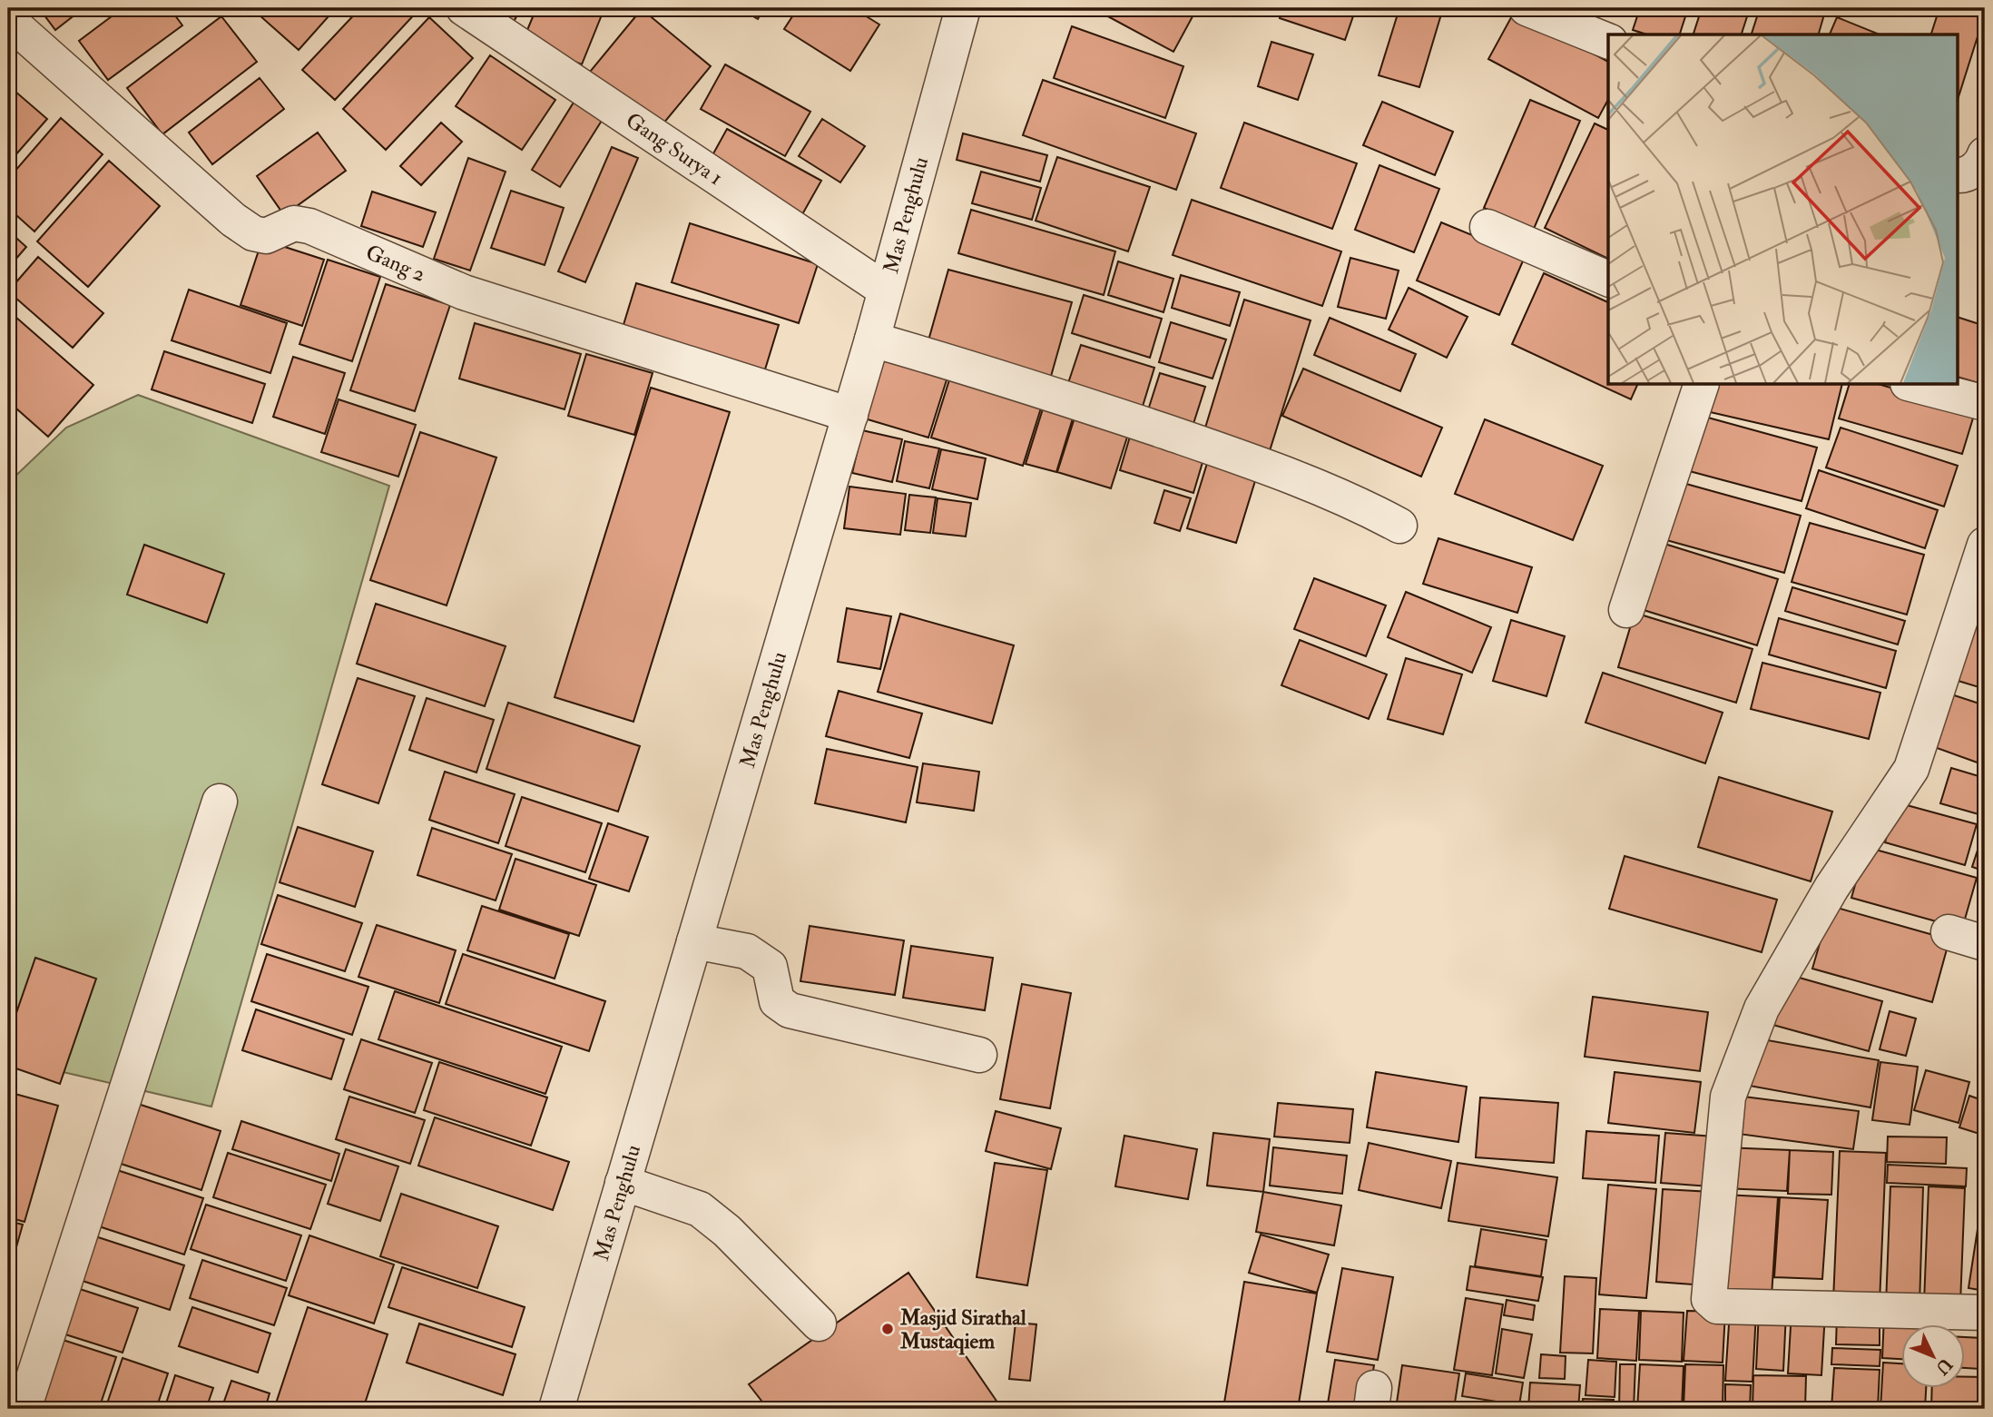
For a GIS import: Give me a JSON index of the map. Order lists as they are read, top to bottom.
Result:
{
  "streets": {
    "street": ["Gang Surya 1", "Mas Penghulu", "Gang 2"]
  },
  "crossings": [
    ["Gang Surya 1", "Mas Penghulu"],
    ["Mas Penghulu", "Gang 2"]
  ],
  "places": ["Masjid Sirathal Mustaqiem"],
  "north": "bottom right"
}
